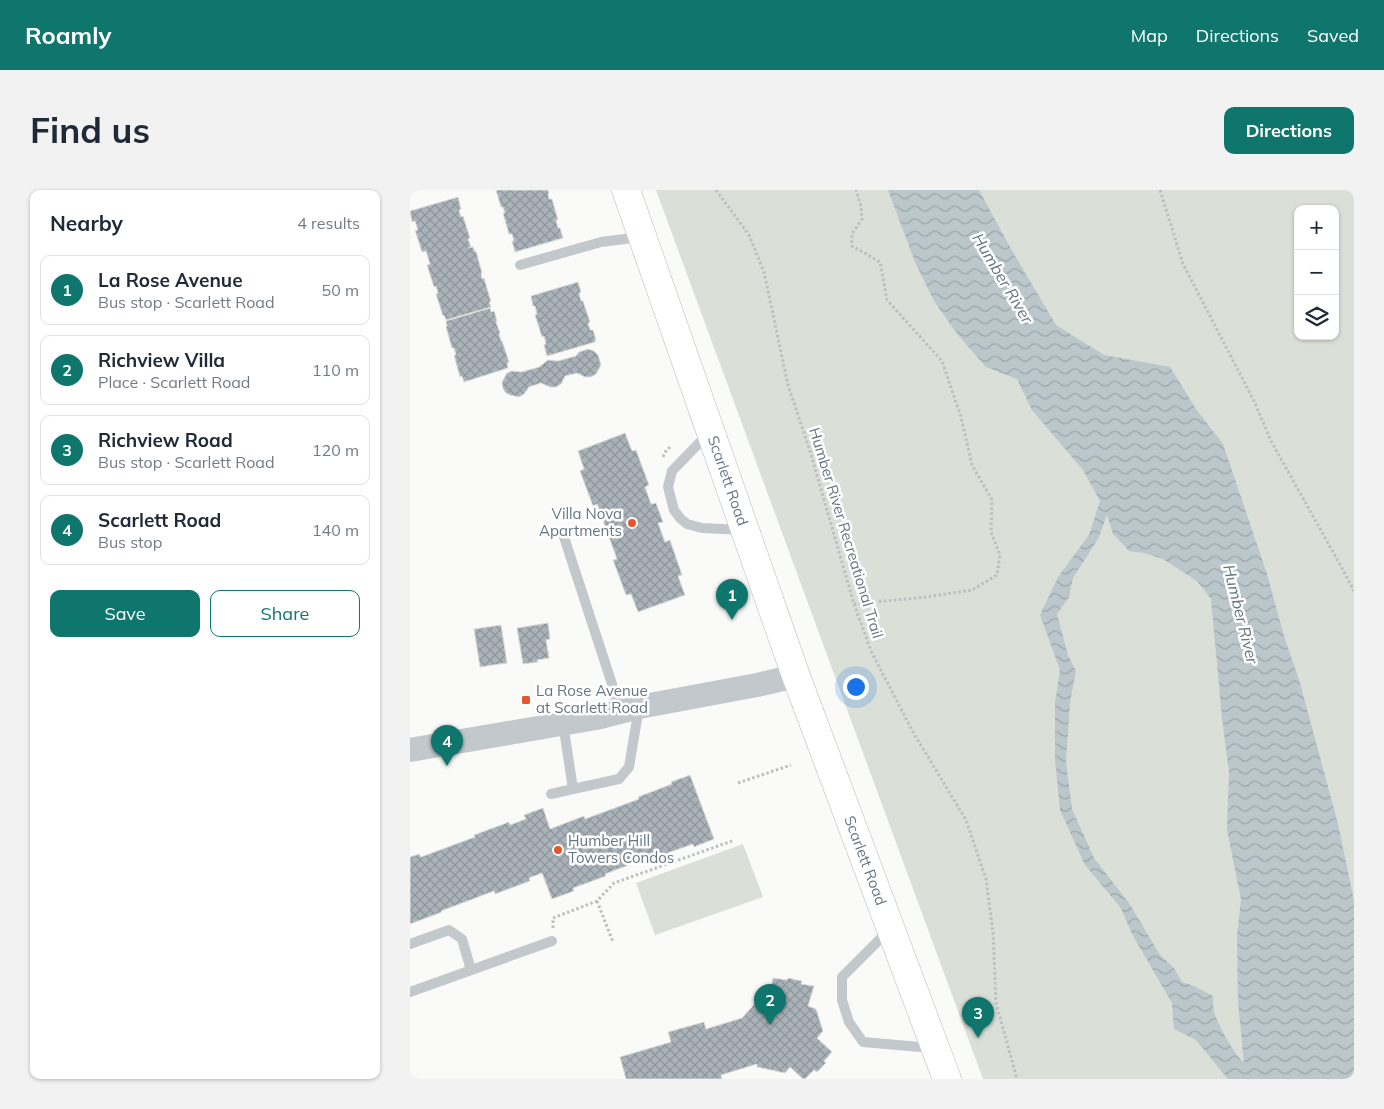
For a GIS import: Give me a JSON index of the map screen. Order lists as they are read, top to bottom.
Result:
{
  "streets": {
    "main road": ["Scarlett Road"],
    "path": ["Humber River Recreational Trail"]
  },
  "water": ["Humber River"],
  "places": {
    "other": ["Villa Nova Apartments", "Humber Hill Towers Condos"],
    "transit": ["La Rose Avenue at Scarlett Road"]
  },
  "page": {
    "header": "Roamly",
    "nav": ["Map", "Directions", "Saved"],
    "buttons": [
      "Directions",
      ["Save", "Share"]
    ],
    "title": "Find us",
    "heading": ["Nearby", "4 results"],
    "map_buttons": ["+", "−"],
    "list": [
      {
        "mark": "1",
        "name": "La Rose Avenue",
        "note": "Bus stop · Scarlett Road",
        "value": "50 m"
      },
      {
        "mark": "2",
        "name": "Richview Villa",
        "note": "Place · Scarlett Road",
        "value": "110 m"
      },
      {
        "mark": "3",
        "name": "Richview Road",
        "note": "Bus stop · Scarlett Road",
        "value": "120 m"
      },
      {
        "mark": "4",
        "name": "Scarlett Road",
        "note": "Bus stop",
        "value": "140 m"
      }
    ],
    "pins": [
      "1",
      "4",
      "2",
      "3"
    ]
  }
}
